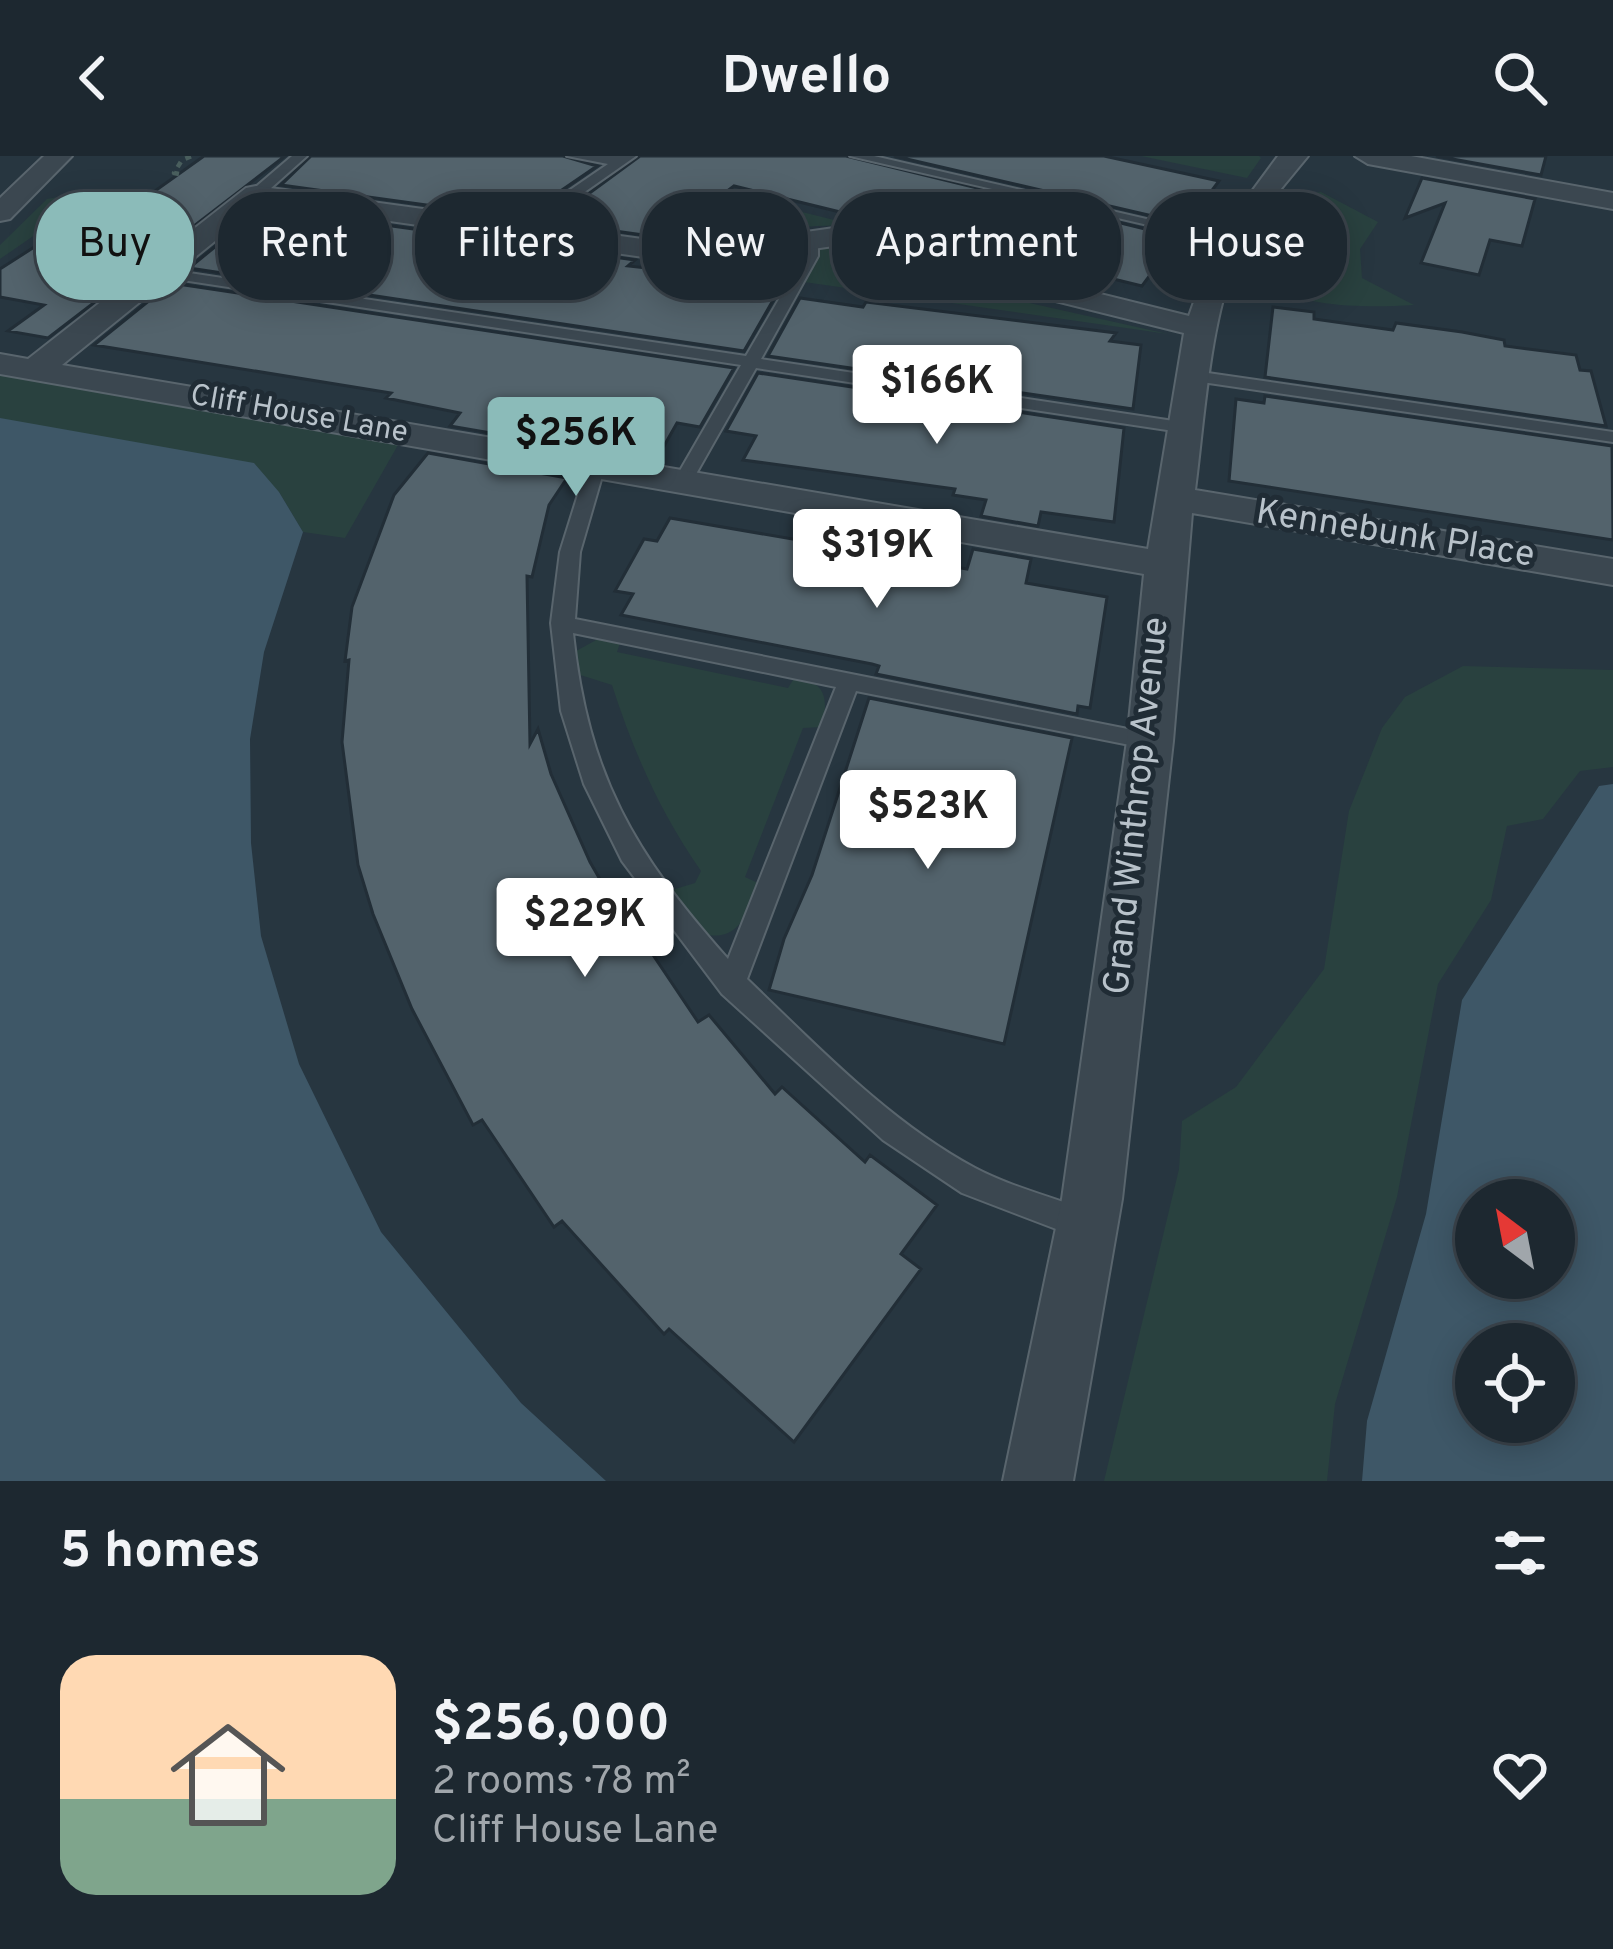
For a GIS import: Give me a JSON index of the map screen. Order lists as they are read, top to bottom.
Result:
{
  "streets": {
    "street": ["Cliff House Lane", "Kennebunk Place", "Grand Winthrop Avenue"]
  },
  "crossings": [
    ["Cliff House Lane", "Grand Winthrop Avenue"],
    ["Kennebunk Place", "Grand Winthrop Avenue"]
  ],
  "north": "top left",
  "page": {
    "header": "Dwello",
    "chip": [
      "Buy",
      "Rent",
      "Filters",
      "New",
      "Apartment",
      "House"
    ],
    "price": [
      "$166K",
      "$256K",
      "$319K",
      "$523K",
      "$229K"
    ],
    "heading": "5 homes",
    "list": [
      {
        "name": "$256,000",
        "note": "2 rooms · 78 m² · Cliff House Lane"
      }
    ]
  }
}
